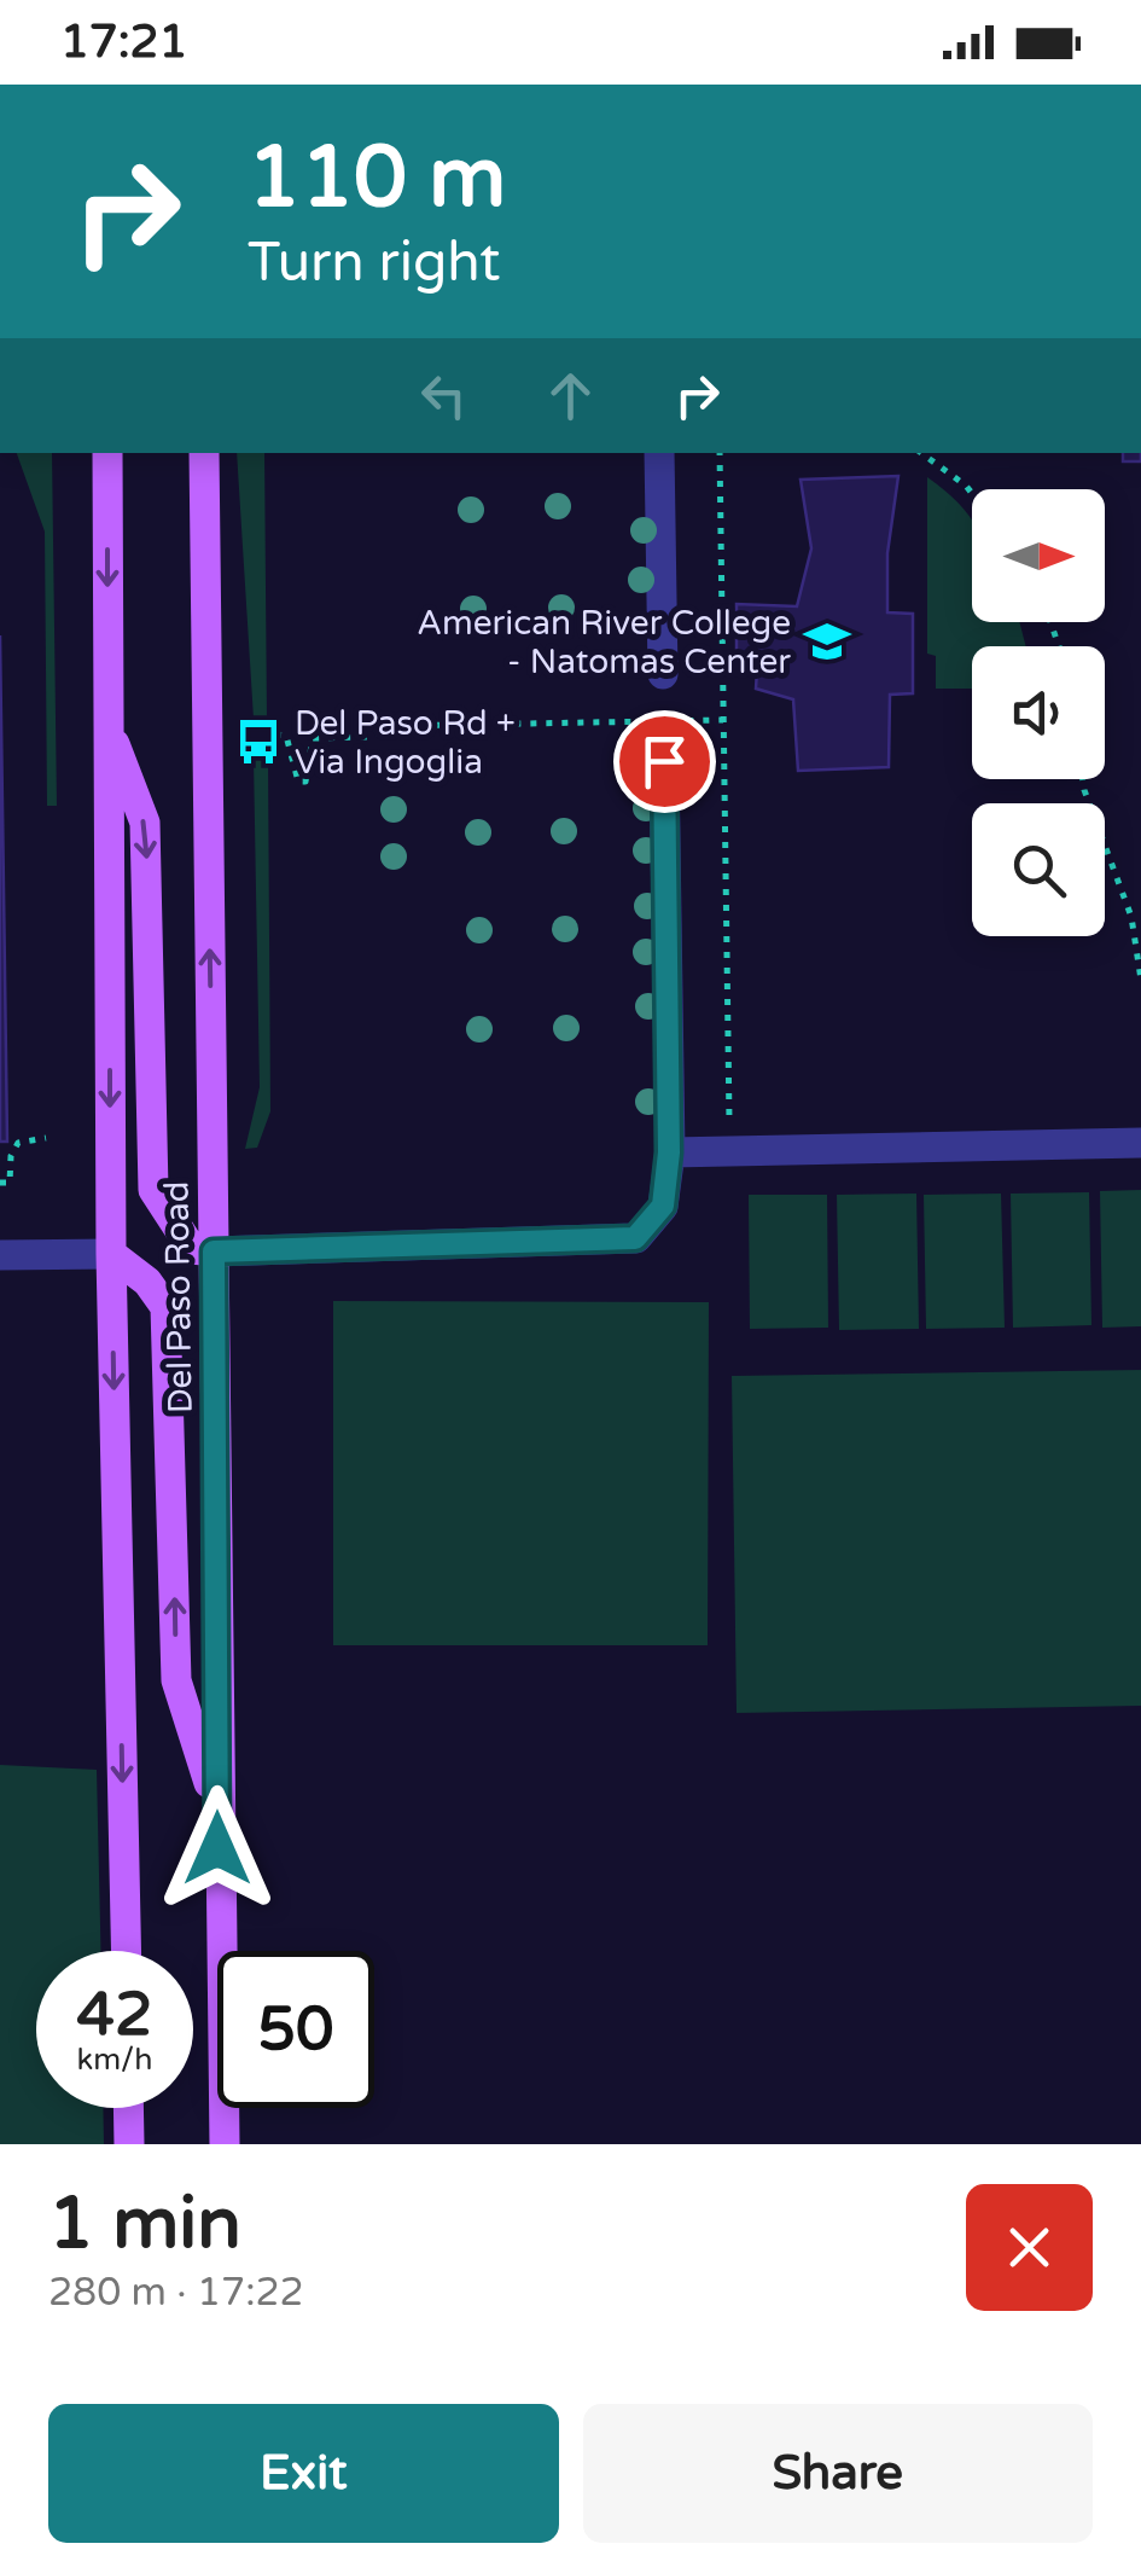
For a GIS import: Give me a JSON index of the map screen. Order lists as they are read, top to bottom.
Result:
{
  "streets": {
    "main road": ["Del Paso Road"]
  },
  "places": {
    "school or university": ["American River College - Natomas Center"],
    "bus stop": ["Del Paso Rd + Via Ingoglia"]
  },
  "north": "right",
  "page": {
    "status": "17:21",
    "turn": ["110 m", "Turn right"],
    "speed": "42 km/h",
    "limit": "50",
    "heading": ["1 min", "280 m · 17:22"],
    "buttons": ["Exit", "Share"]
  }
}
